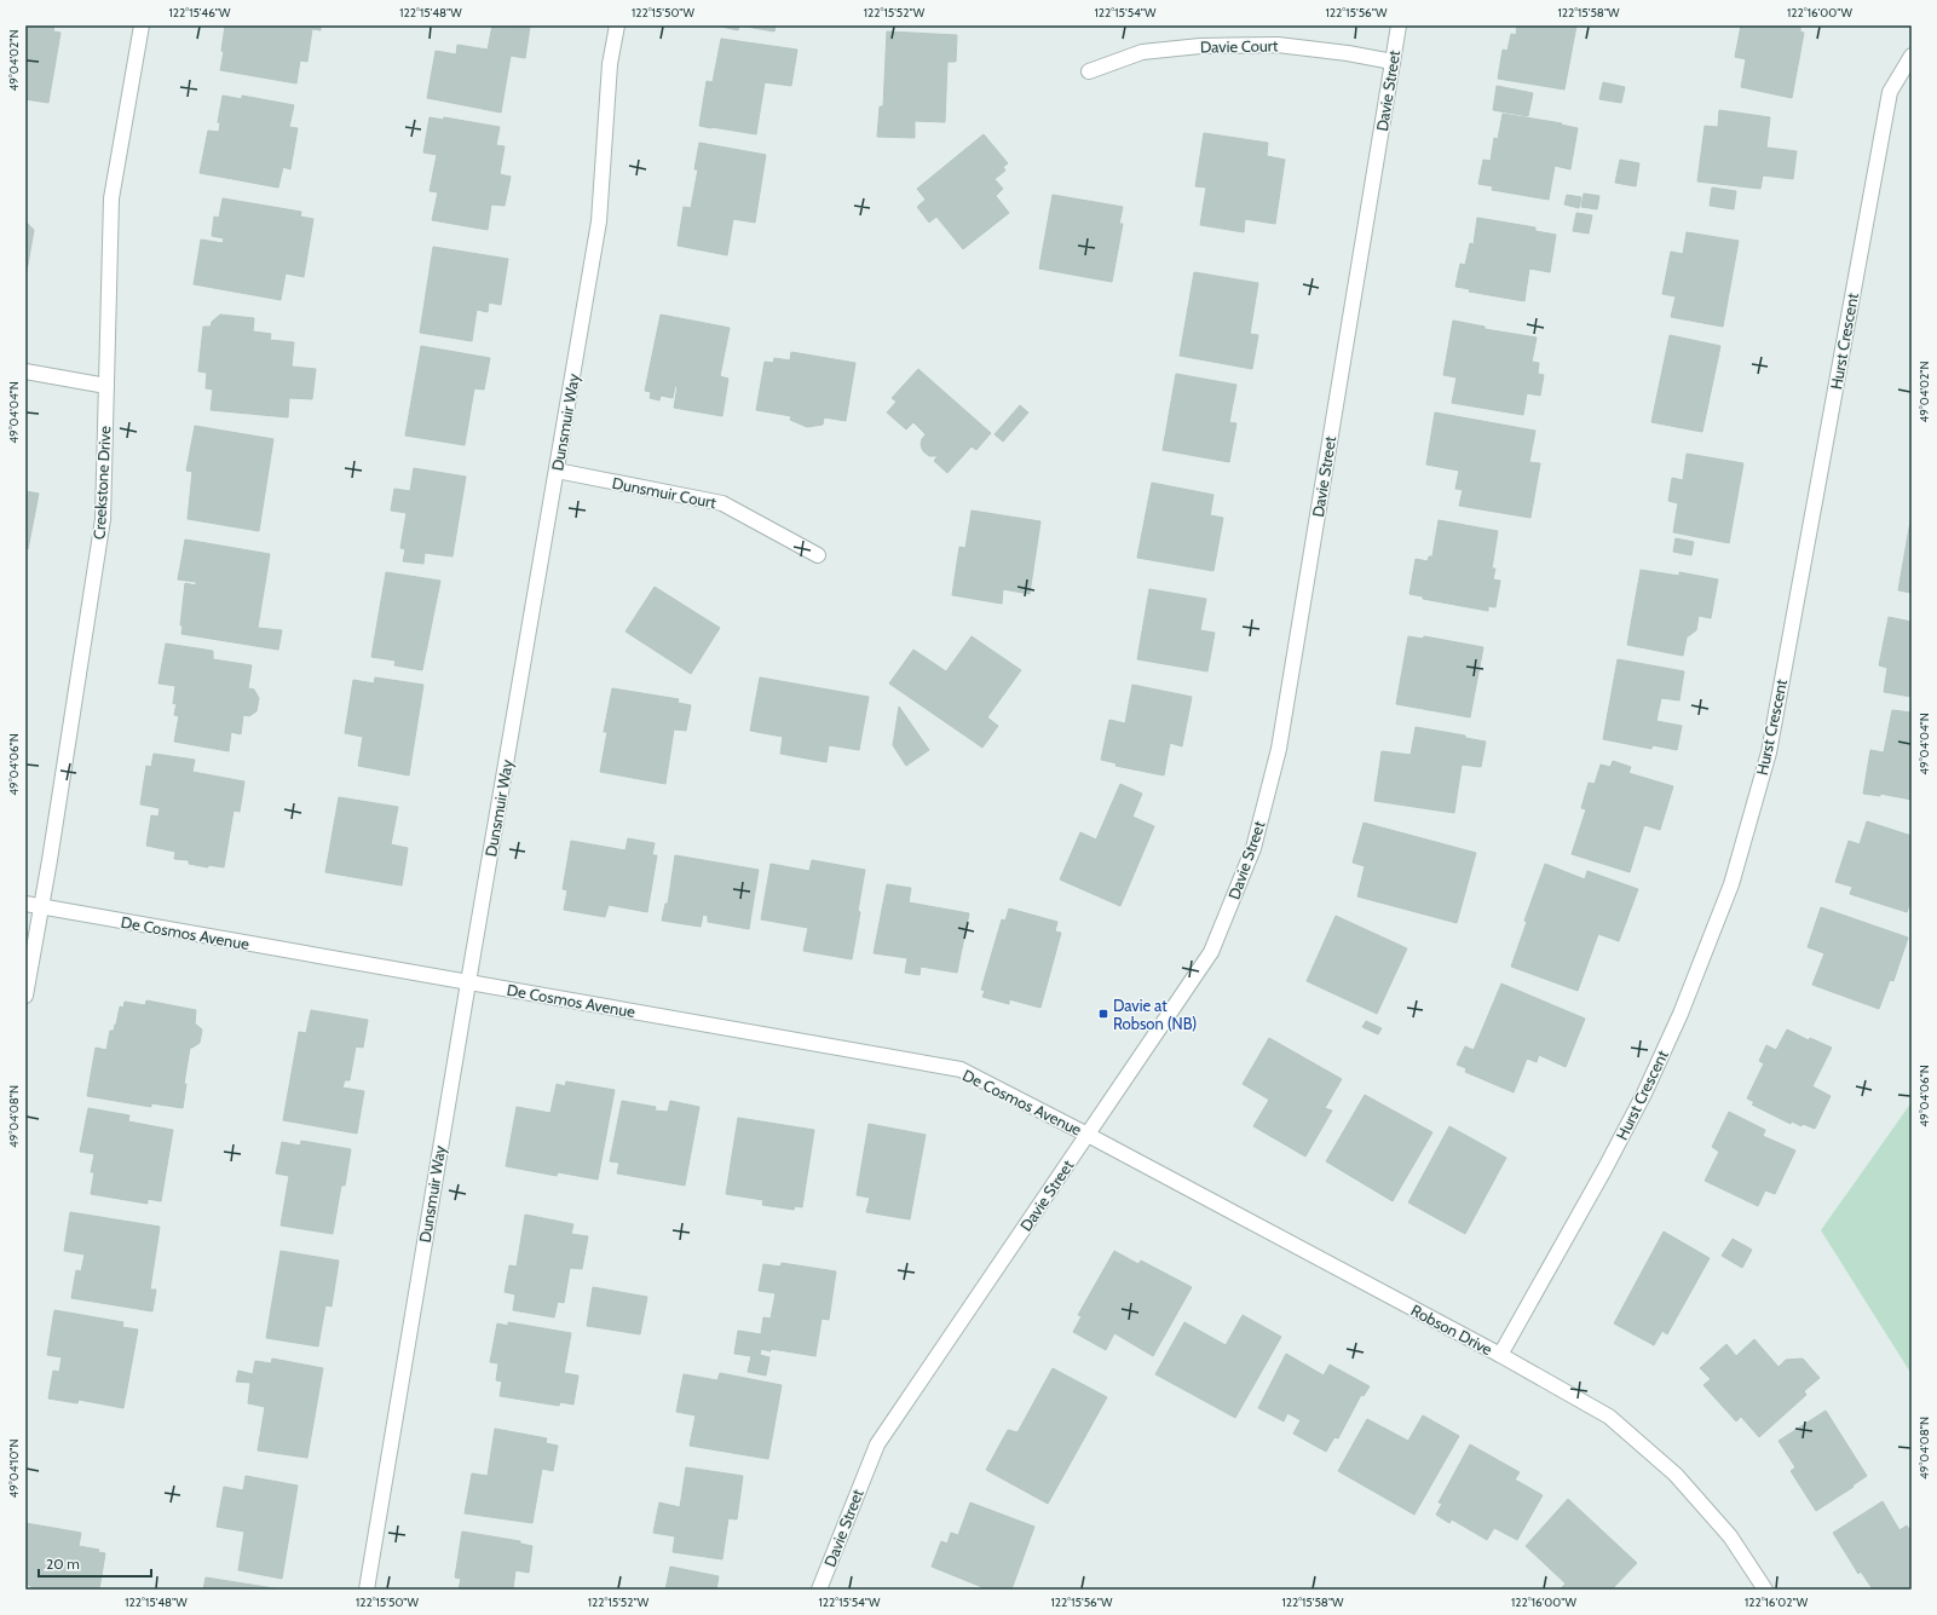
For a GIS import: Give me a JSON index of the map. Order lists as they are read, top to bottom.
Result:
{
  "streets": {
    "street": [
      "Davie Court",
      "Davie Street",
      "Hurst Crescent",
      "Dunsmuir Way",
      "Creekstone Drive",
      "Dunsmuir Court",
      "De Cosmos Avenue",
      "Robson Drive"
    ]
  },
  "crossings": [
    ["Davie Court", "Davie Street"],
    ["Davie Street", "De Cosmos Avenue"],
    ["Davie Street", "Robson Drive"],
    ["Hurst Crescent", "Robson Drive"],
    ["Dunsmuir Way", "Dunsmuir Court"],
    ["Dunsmuir Way", "De Cosmos Avenue"],
    ["Creekstone Drive", "De Cosmos Avenue"],
    ["De Cosmos Avenue", "Robson Drive"]
  ],
  "places": {
    "transit": ["Davie at Robson (NB)"]
  },
  "scale_bar": "20 m",
  "coordinates": [
    "122°15'46\"W",
    "122°15'48\"W",
    "122°15'50\"W",
    "122°15'52\"W",
    "122°15'54\"W",
    "122°15'56\"W",
    "122°15'58\"W",
    "122°16'00\"W",
    "49°04'02\"N",
    "49°04'04\"N",
    "49°04'06\"N",
    "49°04'08\"N",
    "49°04'10\"N",
    "122°16'02\"W"
  ]
}
